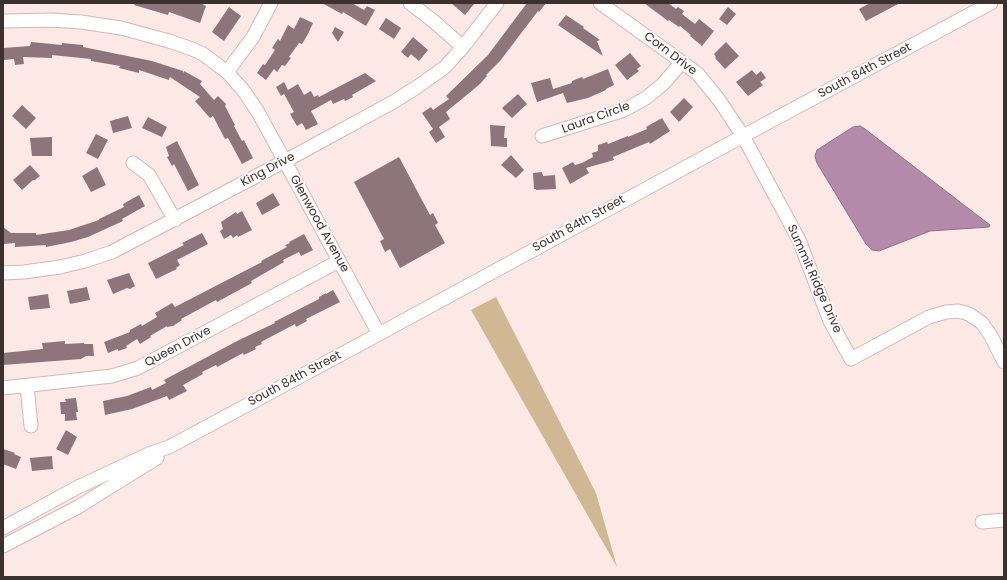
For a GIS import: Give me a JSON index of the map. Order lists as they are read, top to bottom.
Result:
{
  "streets": {
    "street": [
      "Corn Drive",
      "South 84th Street",
      "Laura Circle",
      "King Drive",
      "Glenwood Avenue",
      "Summit Ridge Drive",
      "Queen Drive"
    ]
  },
  "crossings": [
    ["Corn Drive", "South 84th Street"],
    ["Corn Drive", "Laura Circle"],
    ["Corn Drive", "Summit Ridge Drive"],
    ["South 84th Street", "Glenwood Avenue"],
    ["South 84th Street", "Summit Ridge Drive"],
    ["King Drive", "Glenwood Avenue"],
    ["Glenwood Avenue", "Queen Drive"]
  ]
}
